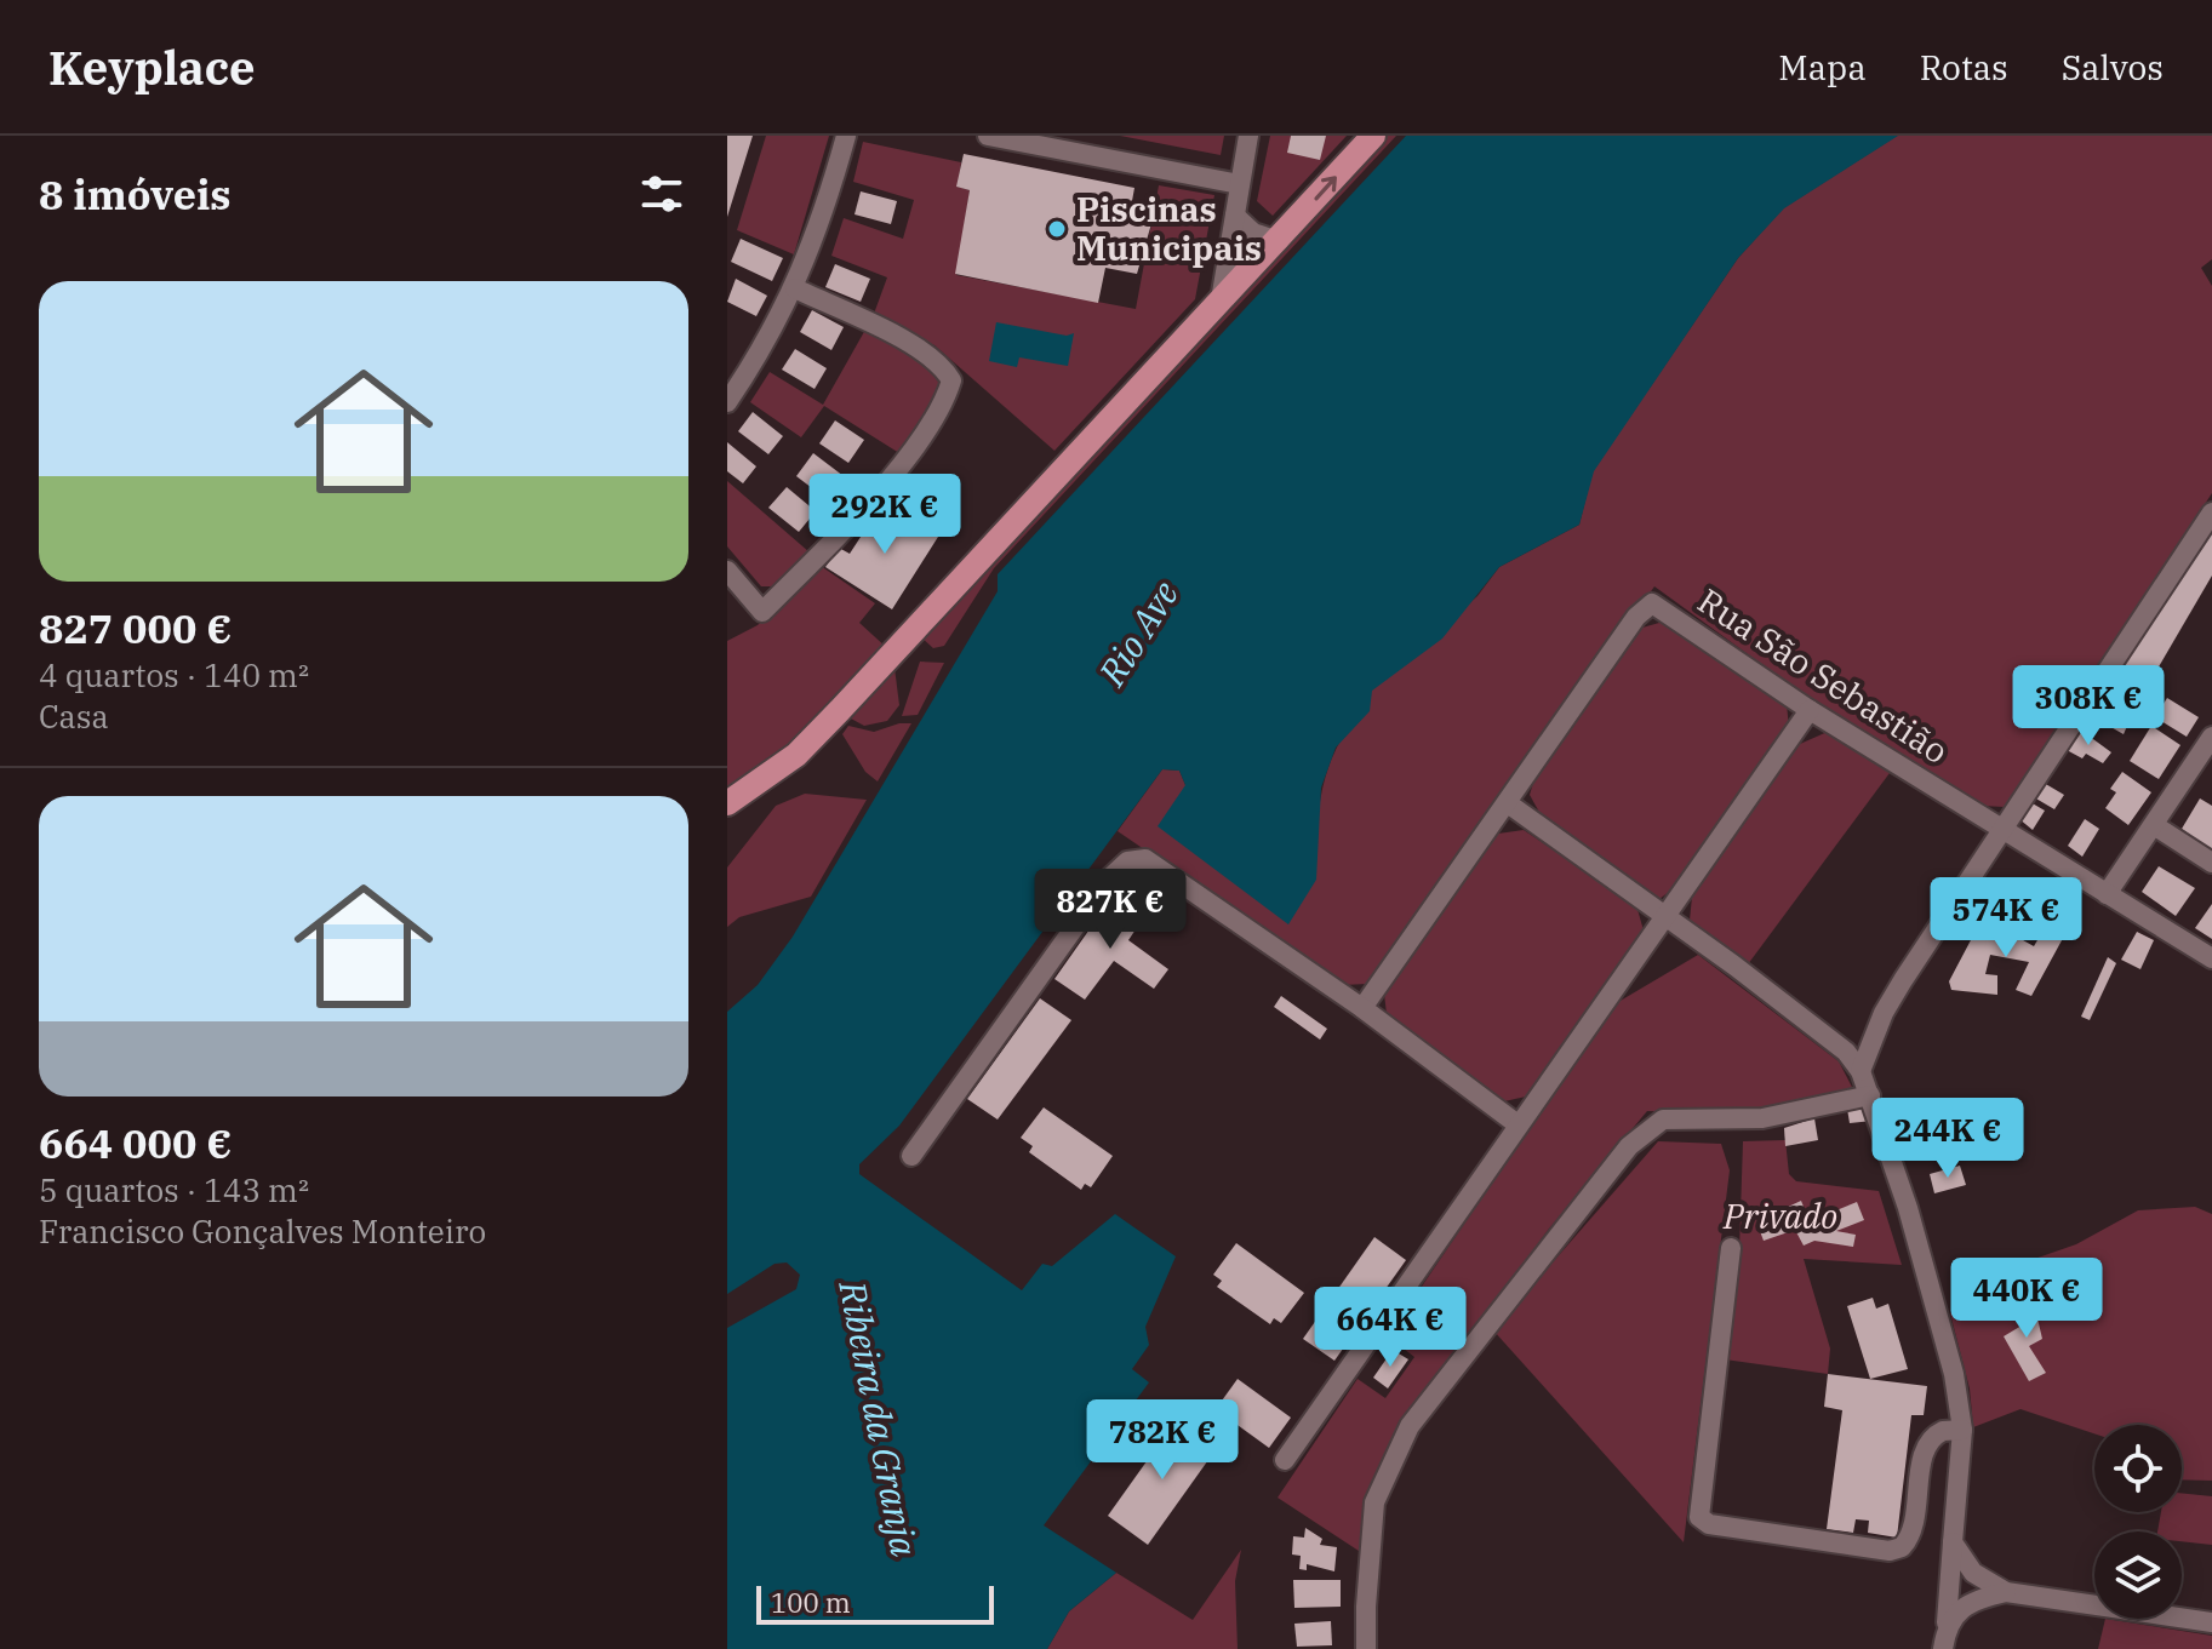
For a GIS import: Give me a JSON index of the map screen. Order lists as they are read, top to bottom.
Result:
{
  "streets": {
    "street": ["Rua São Sebastião"]
  },
  "water": ["Rio Ave", "Ribeira da Granja"],
  "parks": ["Privado"],
  "places": ["Piscinas Municipais"],
  "scale_bar": "100 m",
  "page": {
    "header": "Keyplace",
    "nav": ["Mapa", "Rotas", "Salvos"],
    "heading": "8 imóveis",
    "list": [
      {
        "name": "827 000 €",
        "note": "4 quartos · 140 m² · Casa"
      },
      {
        "name": "664 000 €",
        "note": "5 quartos · 143 m² · Francisco Gonçalves Monteiro"
      }
    ],
    "price": [
      "292K €",
      "308K €",
      "827K €",
      "574K €",
      "244K €",
      "440K €",
      "664K €",
      "782K €"
    ],
    "scale": "100 m"
  }
}
